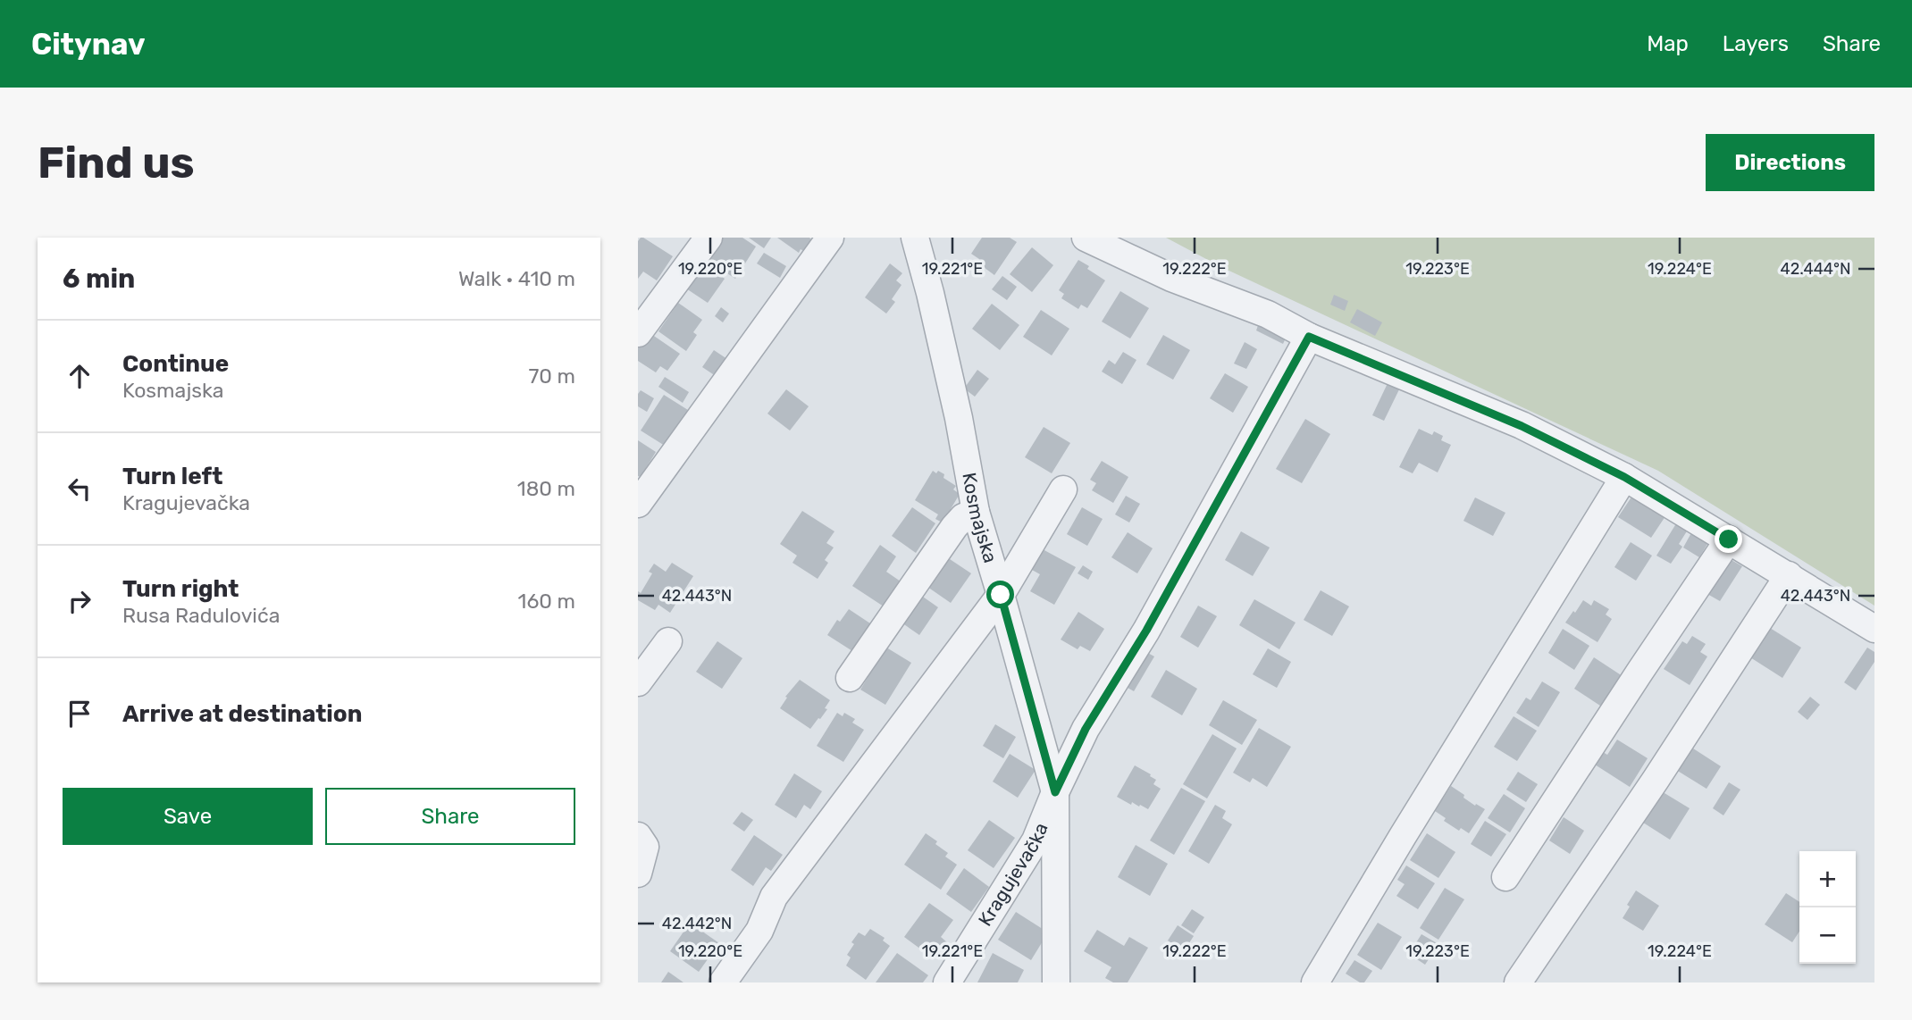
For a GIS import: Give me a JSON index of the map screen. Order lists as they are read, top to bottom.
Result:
{
  "streets": {
    "street": ["Kosmajska", "Kragujevačka"]
  },
  "crossings": [
    ["Kosmajska", "Kragujevačka"]
  ],
  "page": {
    "header": "Citynav",
    "nav": ["Map", "Layers", "Share"],
    "buttons": [
      "Directions",
      ["Save", "Share"]
    ],
    "title": "Find us",
    "heading": ["6 min", "Walk · 410 m"],
    "list": [
      ["Continue", "Kosmajska", "70 m"],
      ["Turn left", "Kragujevačka", "180 m"],
      ["Turn right", "Rusa Radulovića", "160 m"],
      "Arrive at destination"
    ],
    "map_buttons": ["+", "−"]
  },
  "coordinates": [
    "19.220°E",
    "19.221°E",
    "19.222°E",
    "19.223°E",
    "19.224°E",
    "42.444°N",
    "42.443°N",
    "42.442°N"
  ]
}
